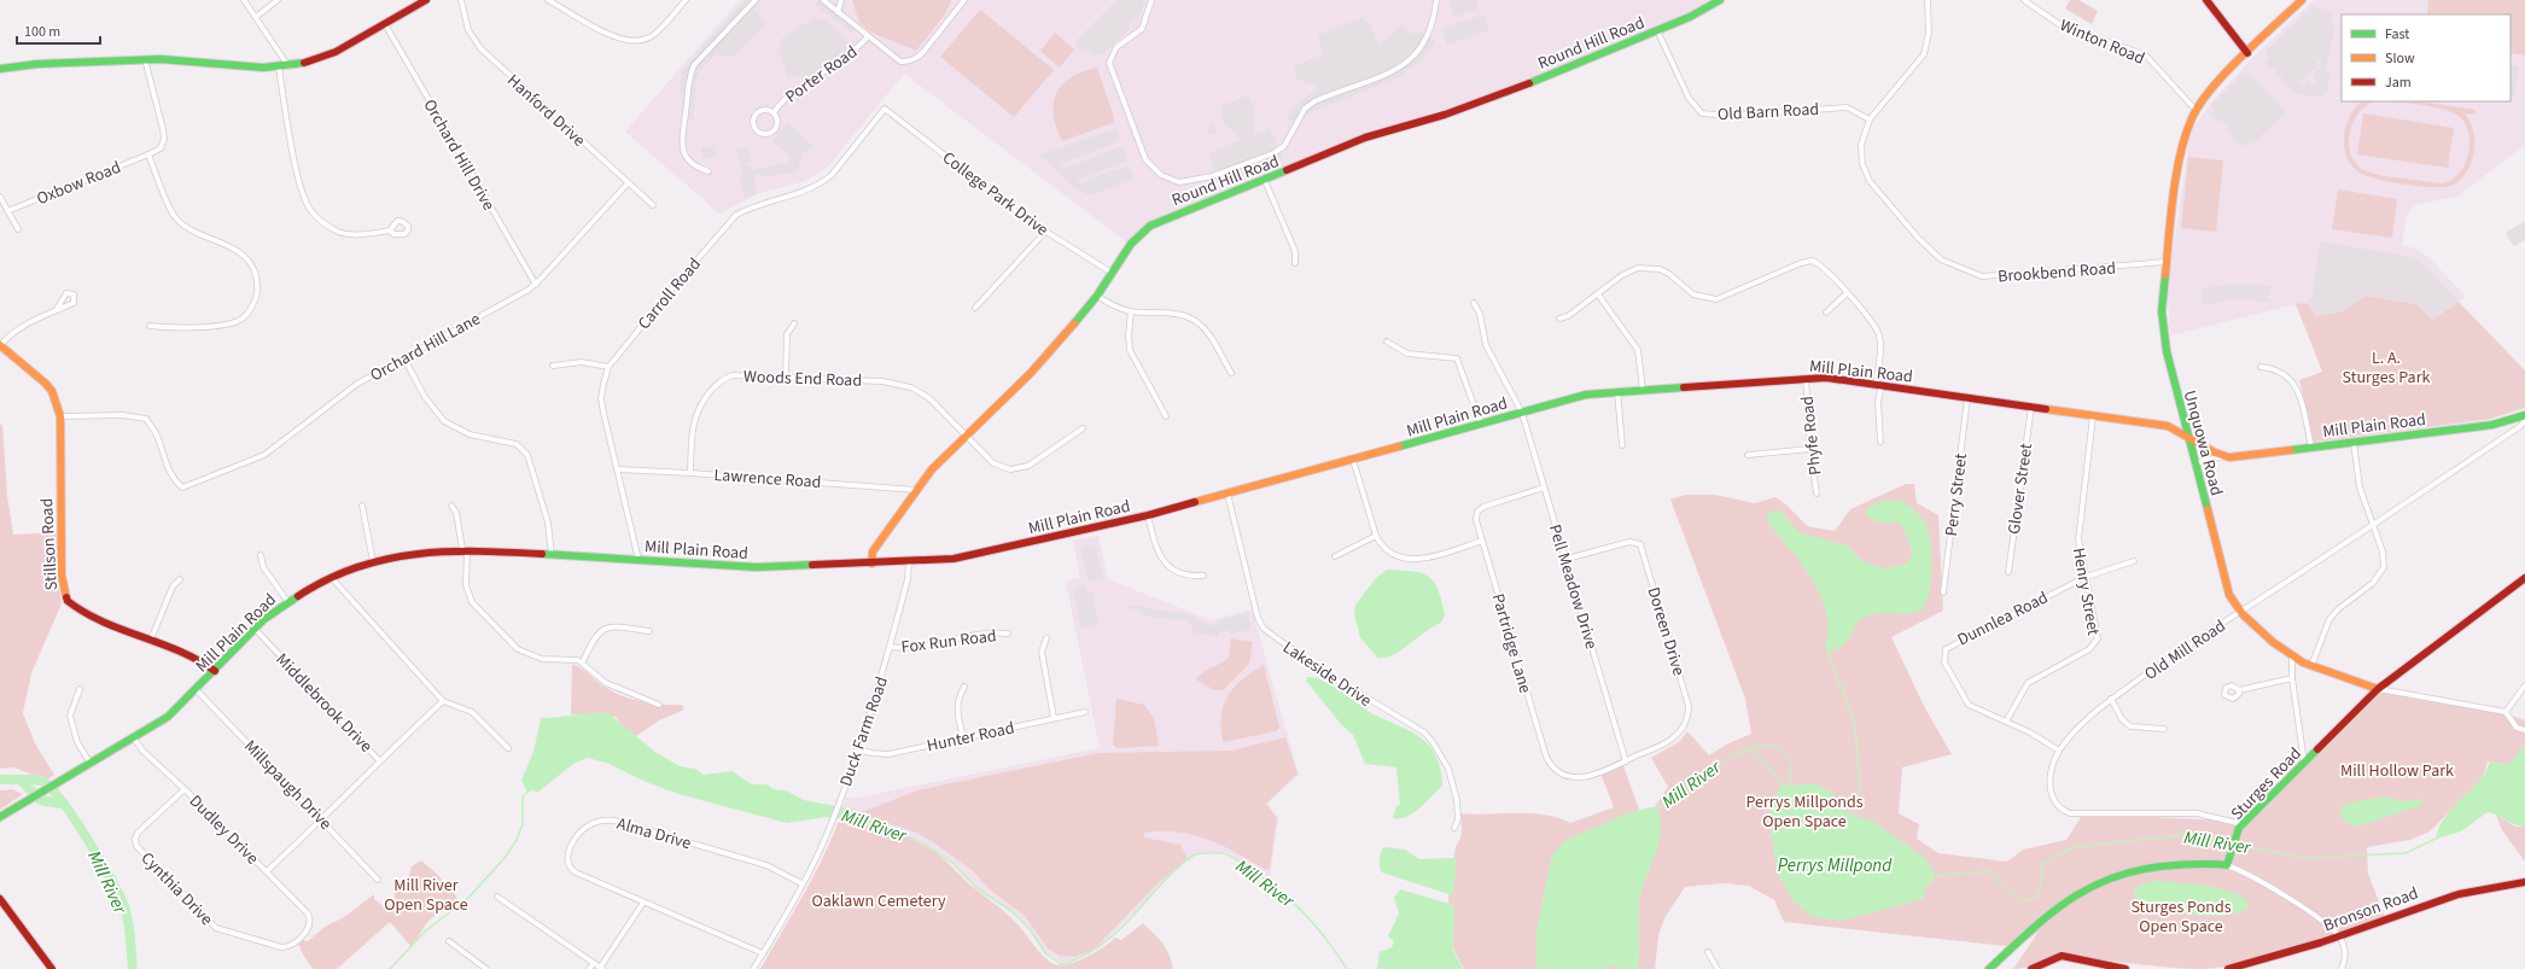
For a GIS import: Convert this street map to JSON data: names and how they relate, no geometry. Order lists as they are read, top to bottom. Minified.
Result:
{"streets":{"main road":["Round Hill Road","Mill Plain Road","Unquowa Road","Stillson Road","Sturges Road","Bronson Road"],"street":["Winton Road","Porter Road","Hanford Drive","Old Barn Road","Orchard Hill Drive","Oxbow Road","College Park Drive","Brookbend Road","Carroll Road","Orchard Hill Lane","Woods End Road","Phyfe Road","Lawrence Road","Glover Street","Perry Street","Pell Meadow Drive","Henry Street","Dunnlea Road","Doreen Drive","Fox Run Road","Partridge Lane","Old Mill Road","Lakeside Drive","Middlebrook Drive","Duck Farm Road","Hunter Road","Millspaugh Drive","Dudley Drive","Alma Drive","Cynthia Drive"]},"crossings":[["Winton Road","Unquowa Road"],["Round Hill Road","Old Barn Road"],["Round Hill Road","College Park Drive"],["Round Hill Road","Mill Plain Road"],["Round Hill Road","Woods End Road"],["Round Hill Road","Lawrence Road"],["Hanford Drive","Orchard Hill Lane"],["Old Barn Road","Brookbend Road"],["Orchard Hill Drive","Orchard Hill Lane"],["College Park Drive","Carroll Road"],["Brookbend Road","Unquowa Road"],["Carroll Road","Mill Plain Road"],["Carroll Road","Lawrence Road"],["Orchard Hill Lane","Stillson Road"],["Mill Plain Road","Phyfe Road"],["Mill Plain Road","Unquowa Road"],["Mill Plain Road","Glover Street"],["Mill Plain Road","Perry Street"],["Mill Plain Road","Stillson Road"],["Mill Plain Road","Pell Meadow Drive"],["Mill Plain Road","Henry Street"],["Mill Plain Road","Lakeside Drive"],["Mill Plain Road","Middlebrook Drive"],["Mill Plain Road","Duck Farm Road"],["Mill Plain Road","Millspaugh Drive"],["Mill Plain Road","Dudley Drive"],["Woods End Road","Lawrence Road"],["Unquowa Road","Old Mill Road"],["Unquowa Road","Sturges Road"],["Pell Meadow Drive","Doreen Drive"],["Pell Meadow Drive","Partridge Lane"],["Henry Street","Dunnlea Road"],["Dunnlea Road","Old Mill Road"],["Doreen Drive","Partridge Lane"],["Fox Run Road","Duck Farm Road"],["Old Mill Road","Sturges Road"],["Duck Farm Road","Hunter Road"],["Duck Farm Road","Alma Drive"],["Dudley Drive","Cynthia Drive"]],"water":["Mill River","Perrys Millpond"],"parks":["L. A. Sturges Park","Mill Hollow Park","Perrys Millponds Open Space","Mill River Open Space","Oaklawn Cemetery","Sturges Ponds Open Space"],"legend":["Fast","Slow","Jam"],"scale_bar":"100 m"}
